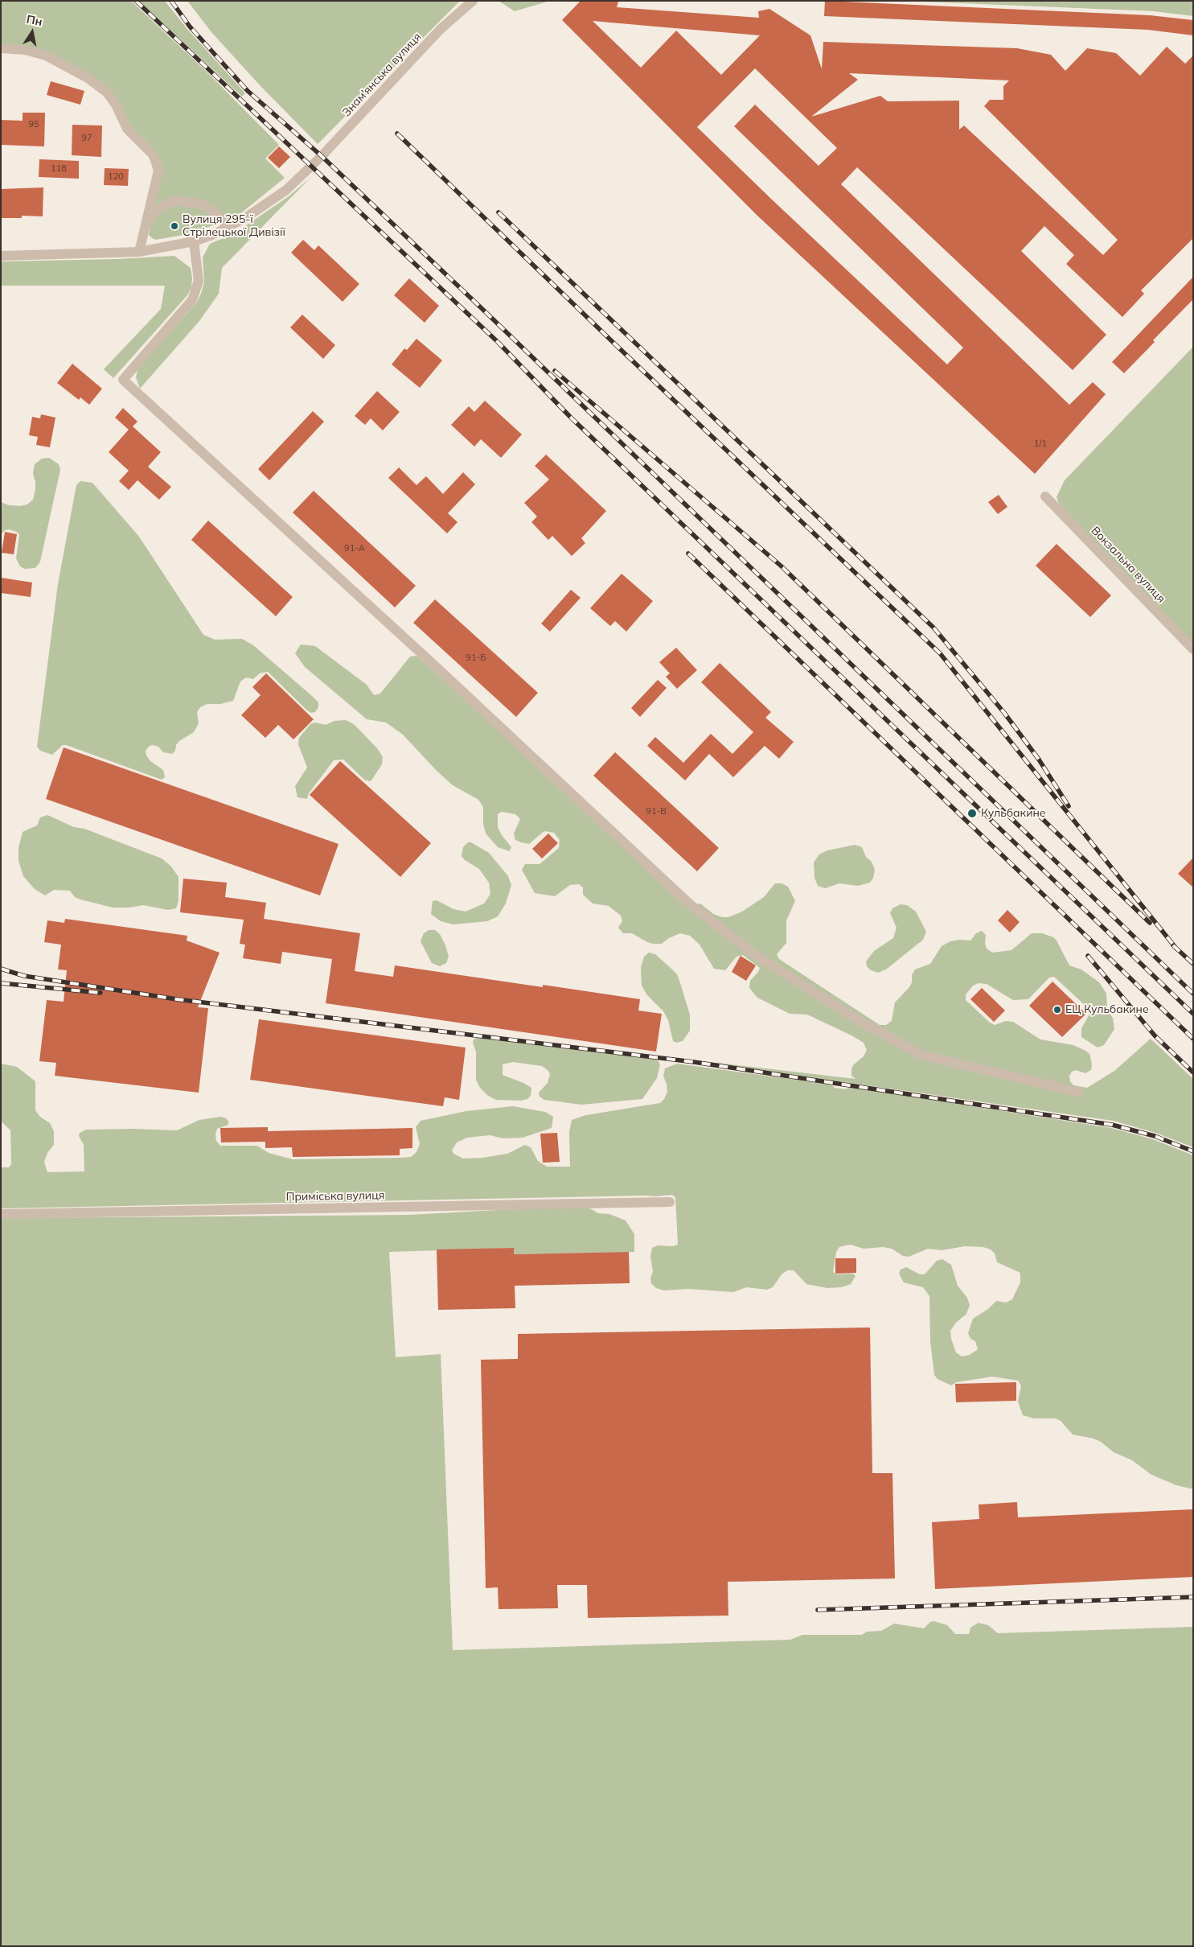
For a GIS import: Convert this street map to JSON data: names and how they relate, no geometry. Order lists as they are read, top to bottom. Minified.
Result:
{"streets":{"street":["Знам'янська вулиця","Вокзальна вулиця","Приміська вулиця"]},"places":["Вулиця 295-ї Стрілецької Дивізії","Кульбакине","ЕЦ Кульбакине"],"house_numbers":["95","97","118","120","1/1","91-А","91-Б","91-В"],"north":"top"}
